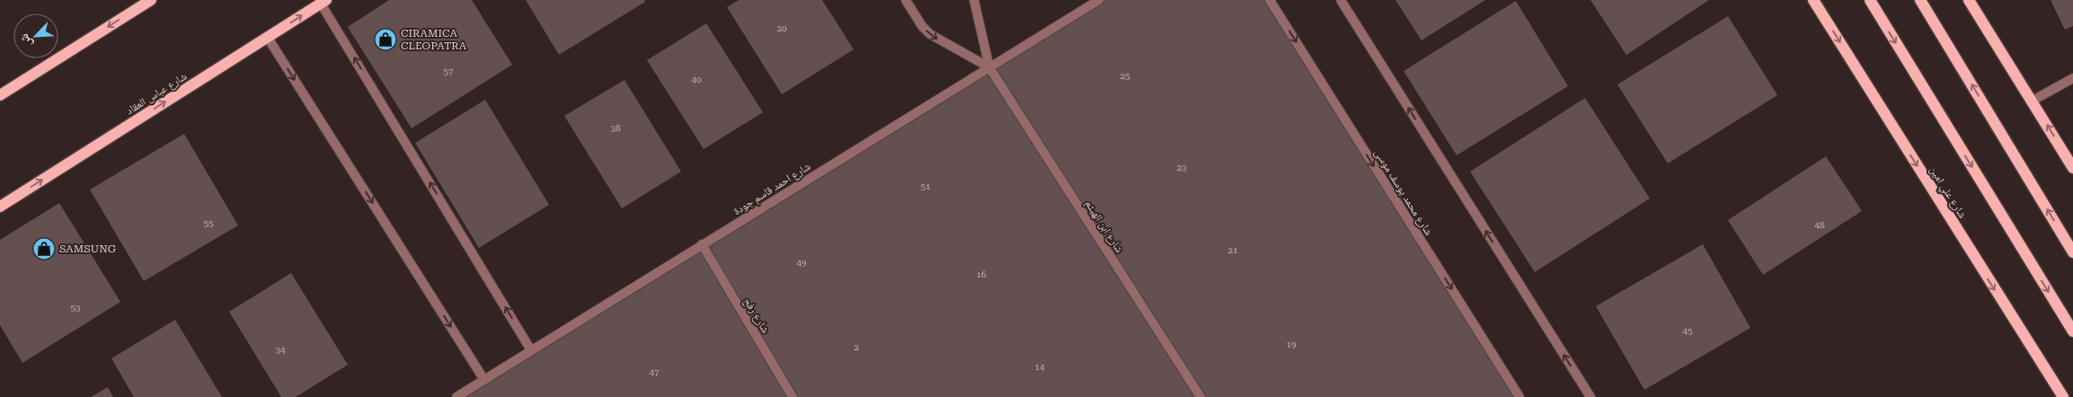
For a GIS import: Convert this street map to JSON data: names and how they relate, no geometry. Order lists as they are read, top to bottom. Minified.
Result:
{"streets":{"main road":["شارع عباس العقاد","شارع علي امين"],"street":["شارع احمد قاسم جودة","شارع محمد يوسف موسى","شارع ابن الهيثم","شارع رفح"]},"crossings":[["شارع احمد قاسم جودة","شارع ابن الهيثم"],["شارع احمد قاسم جودة","شارع رفح"]],"places":{"shop":["CIRAMICA CLEOPATRA","SAMSUNG"]},"house_numbers":["20","57","25","40","38","23","51","55","48","21","49","16","53","45","19","2","34","14","47"],"north":"bottom left"}
